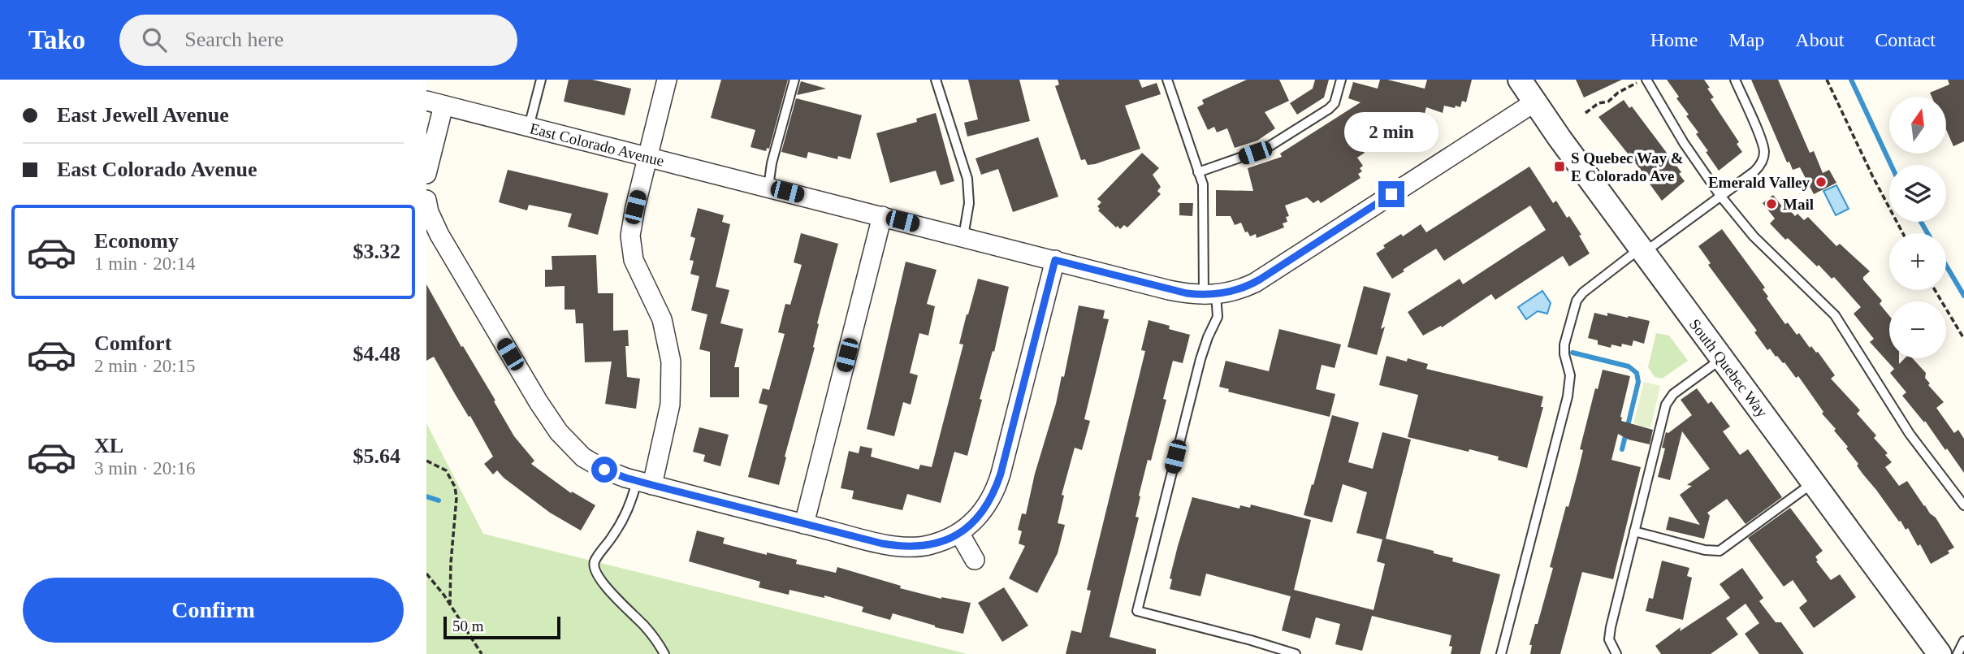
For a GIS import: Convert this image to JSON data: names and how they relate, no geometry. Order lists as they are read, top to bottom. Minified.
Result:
{"streets":{"street":["East Colorado Avenue","South Quebec Way"]},"crossings":[["East Colorado Avenue","South Quebec Way"]],"places":{"transit":["S Quebec Way & E Colorado Ave"],"other":["Emerald Valley","Mail"]},"scale_bar":"50 m","north":"top","page":{"header":"Tako","search":"Search here","nav":["Home","Map","About","Contact"],"banner":["East Jewell Avenue","East Colorado Avenue"],"map_buttons":["+","−"],"bubble":"2 min","list":[{"name":"Economy","note":"1 min · 20:14","value":"$3.32"},{"name":"Comfort","note":"2 min · 20:15","value":"$4.48"},{"name":"XL","note":"3 min · 20:16","value":"$5.64"}],"buttons":"Confirm","scale":"50 m"}}
